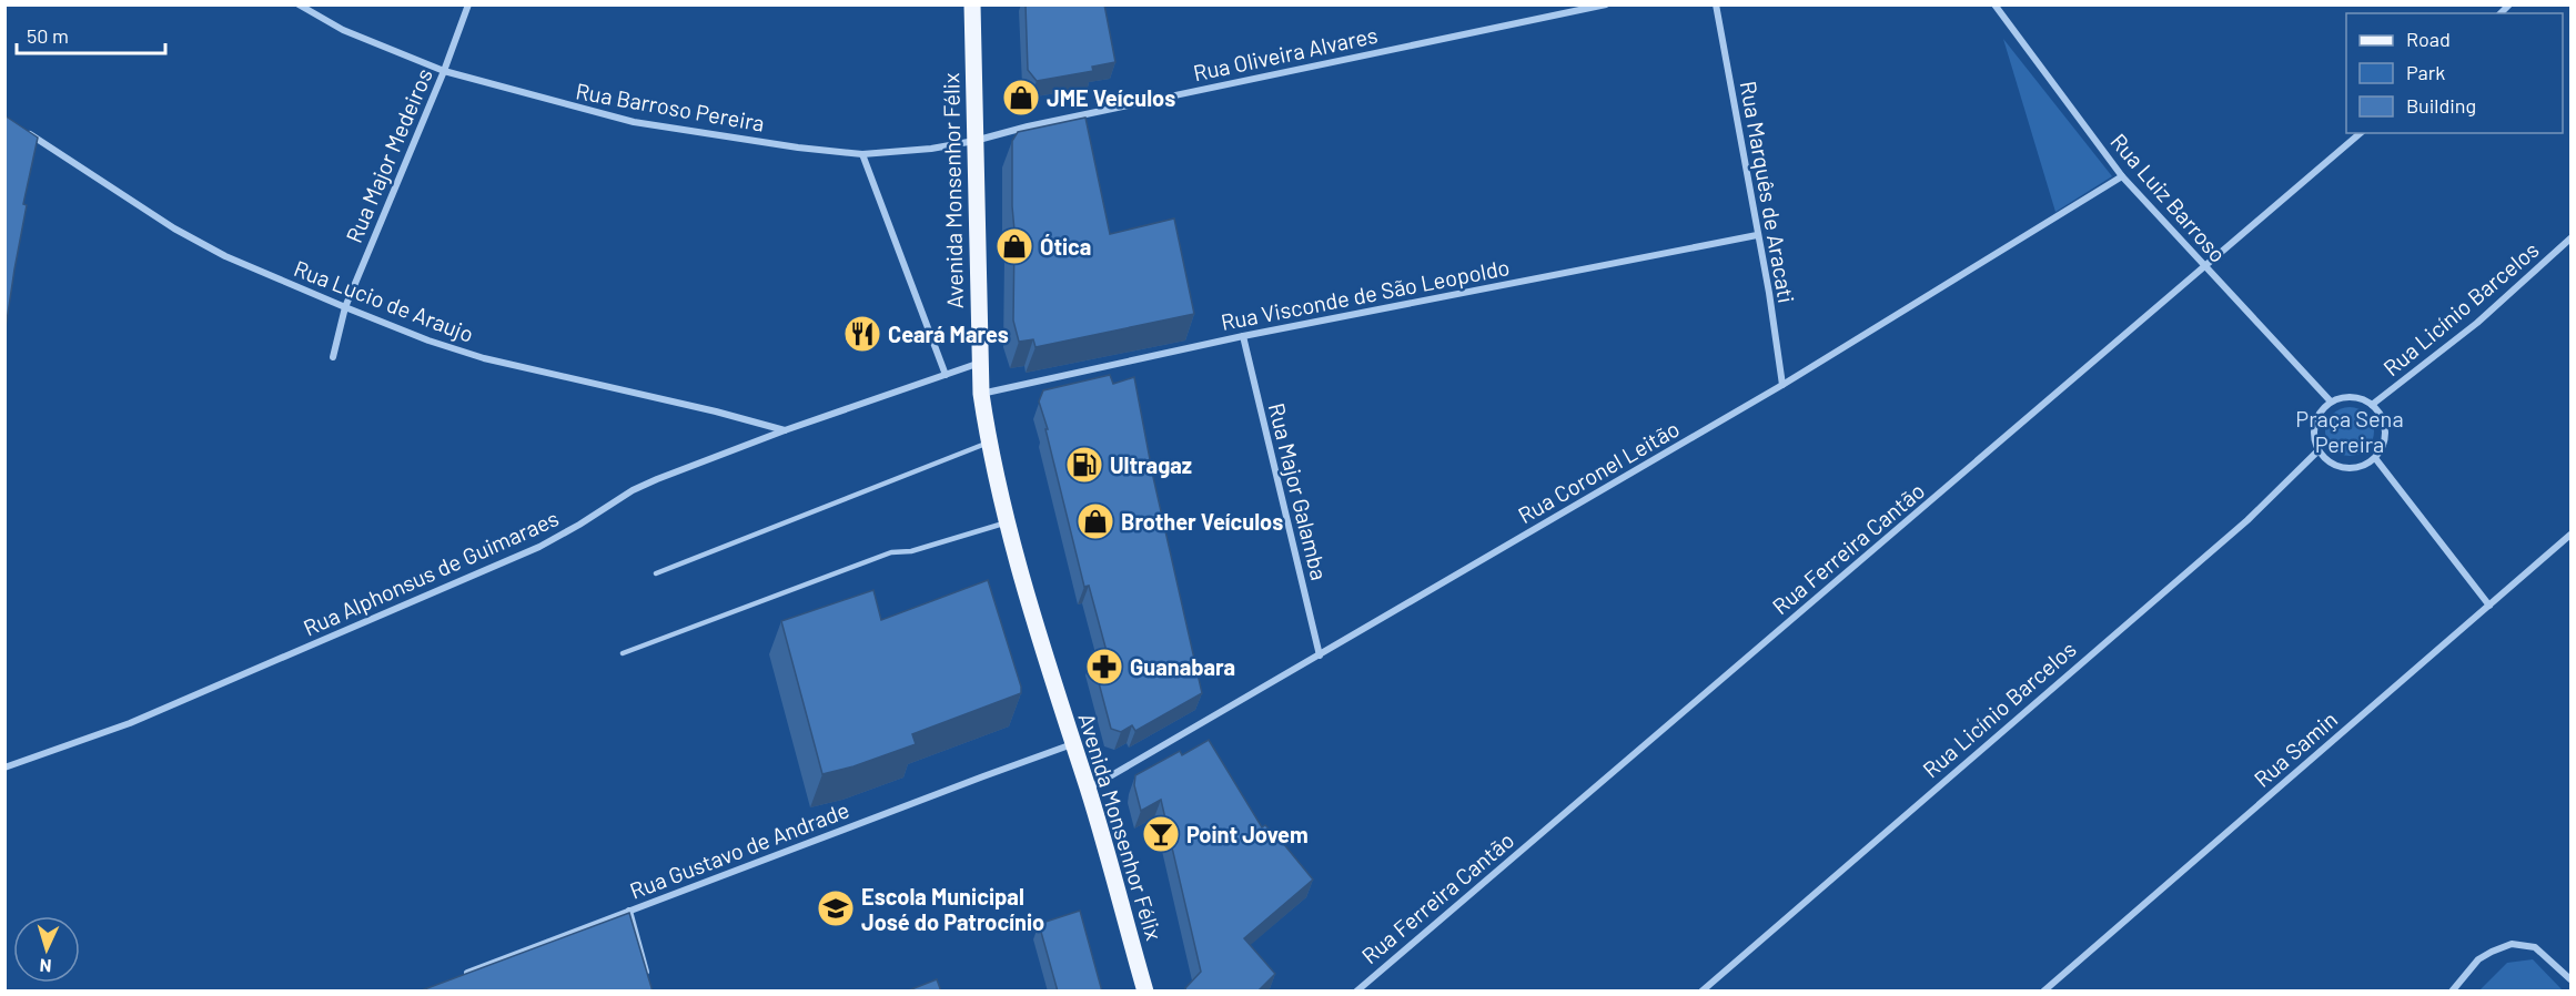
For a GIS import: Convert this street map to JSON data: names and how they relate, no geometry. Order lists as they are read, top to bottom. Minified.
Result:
{"streets":{"main road":["Avenida Monsenhor Félix"],"street":["Rua Oliveira Alvares","Rua Barroso Pereira","Rua Major Medeiros","Rua Marquês de Aracati","Rua Luiz Barroso","Rua Visconde de São Leopoldo","Rua Lucio de Araujo","Rua Licínio Barcelos","Rua Coronel Leitão","Rua Major Galamba","Rua Ferreira Cantão","Rua Alphonsus de Guimaraes","Rua Samin","Rua Gustavo de Andrade"]},"crossings":[["Rua Oliveira Alvares","Rua Barroso Pereira"],["Rua Oliveira Alvares","Avenida Monsenhor Félix"],["Rua Barroso Pereira","Rua Major Medeiros"],["Rua Barroso Pereira","Avenida Monsenhor Félix"],["Rua Major Medeiros","Rua Lucio de Araujo"],["Avenida Monsenhor Félix","Rua Visconde de São Leopoldo"],["Avenida Monsenhor Félix","Rua Coronel Leitão"],["Avenida Monsenhor Félix","Rua Alphonsus de Guimaraes"],["Avenida Monsenhor Félix","Rua Gustavo de Andrade"],["Rua Marquês de Aracati","Rua Visconde de São Leopoldo"],["Rua Marquês de Aracati","Rua Coronel Leitão"],["Rua Luiz Barroso","Rua Licínio Barcelos"],["Rua Luiz Barroso","Rua Coronel Leitão"],["Rua Luiz Barroso","Rua Ferreira Cantão"],["Rua Visconde de São Leopoldo","Rua Major Galamba"],["Rua Lucio de Araujo","Rua Alphonsus de Guimaraes"],["Rua Coronel Leitão","Rua Major Galamba"]],"parks":["Praça Sena Pereira"],"places":{"shop":["JME Veículos","Ótica","Brother Veículos"],"restaurant":["Ceará Mares"],"fuel station":["Ultragaz"],"pharmacy":["Guanabara"],"bar":["Point Jovem"],"school or university":["Escola Municipal José do Patrocínio"]},"legend":["Road","Park","Building"],"scale_bar":"50 m","north":"bottom"}
